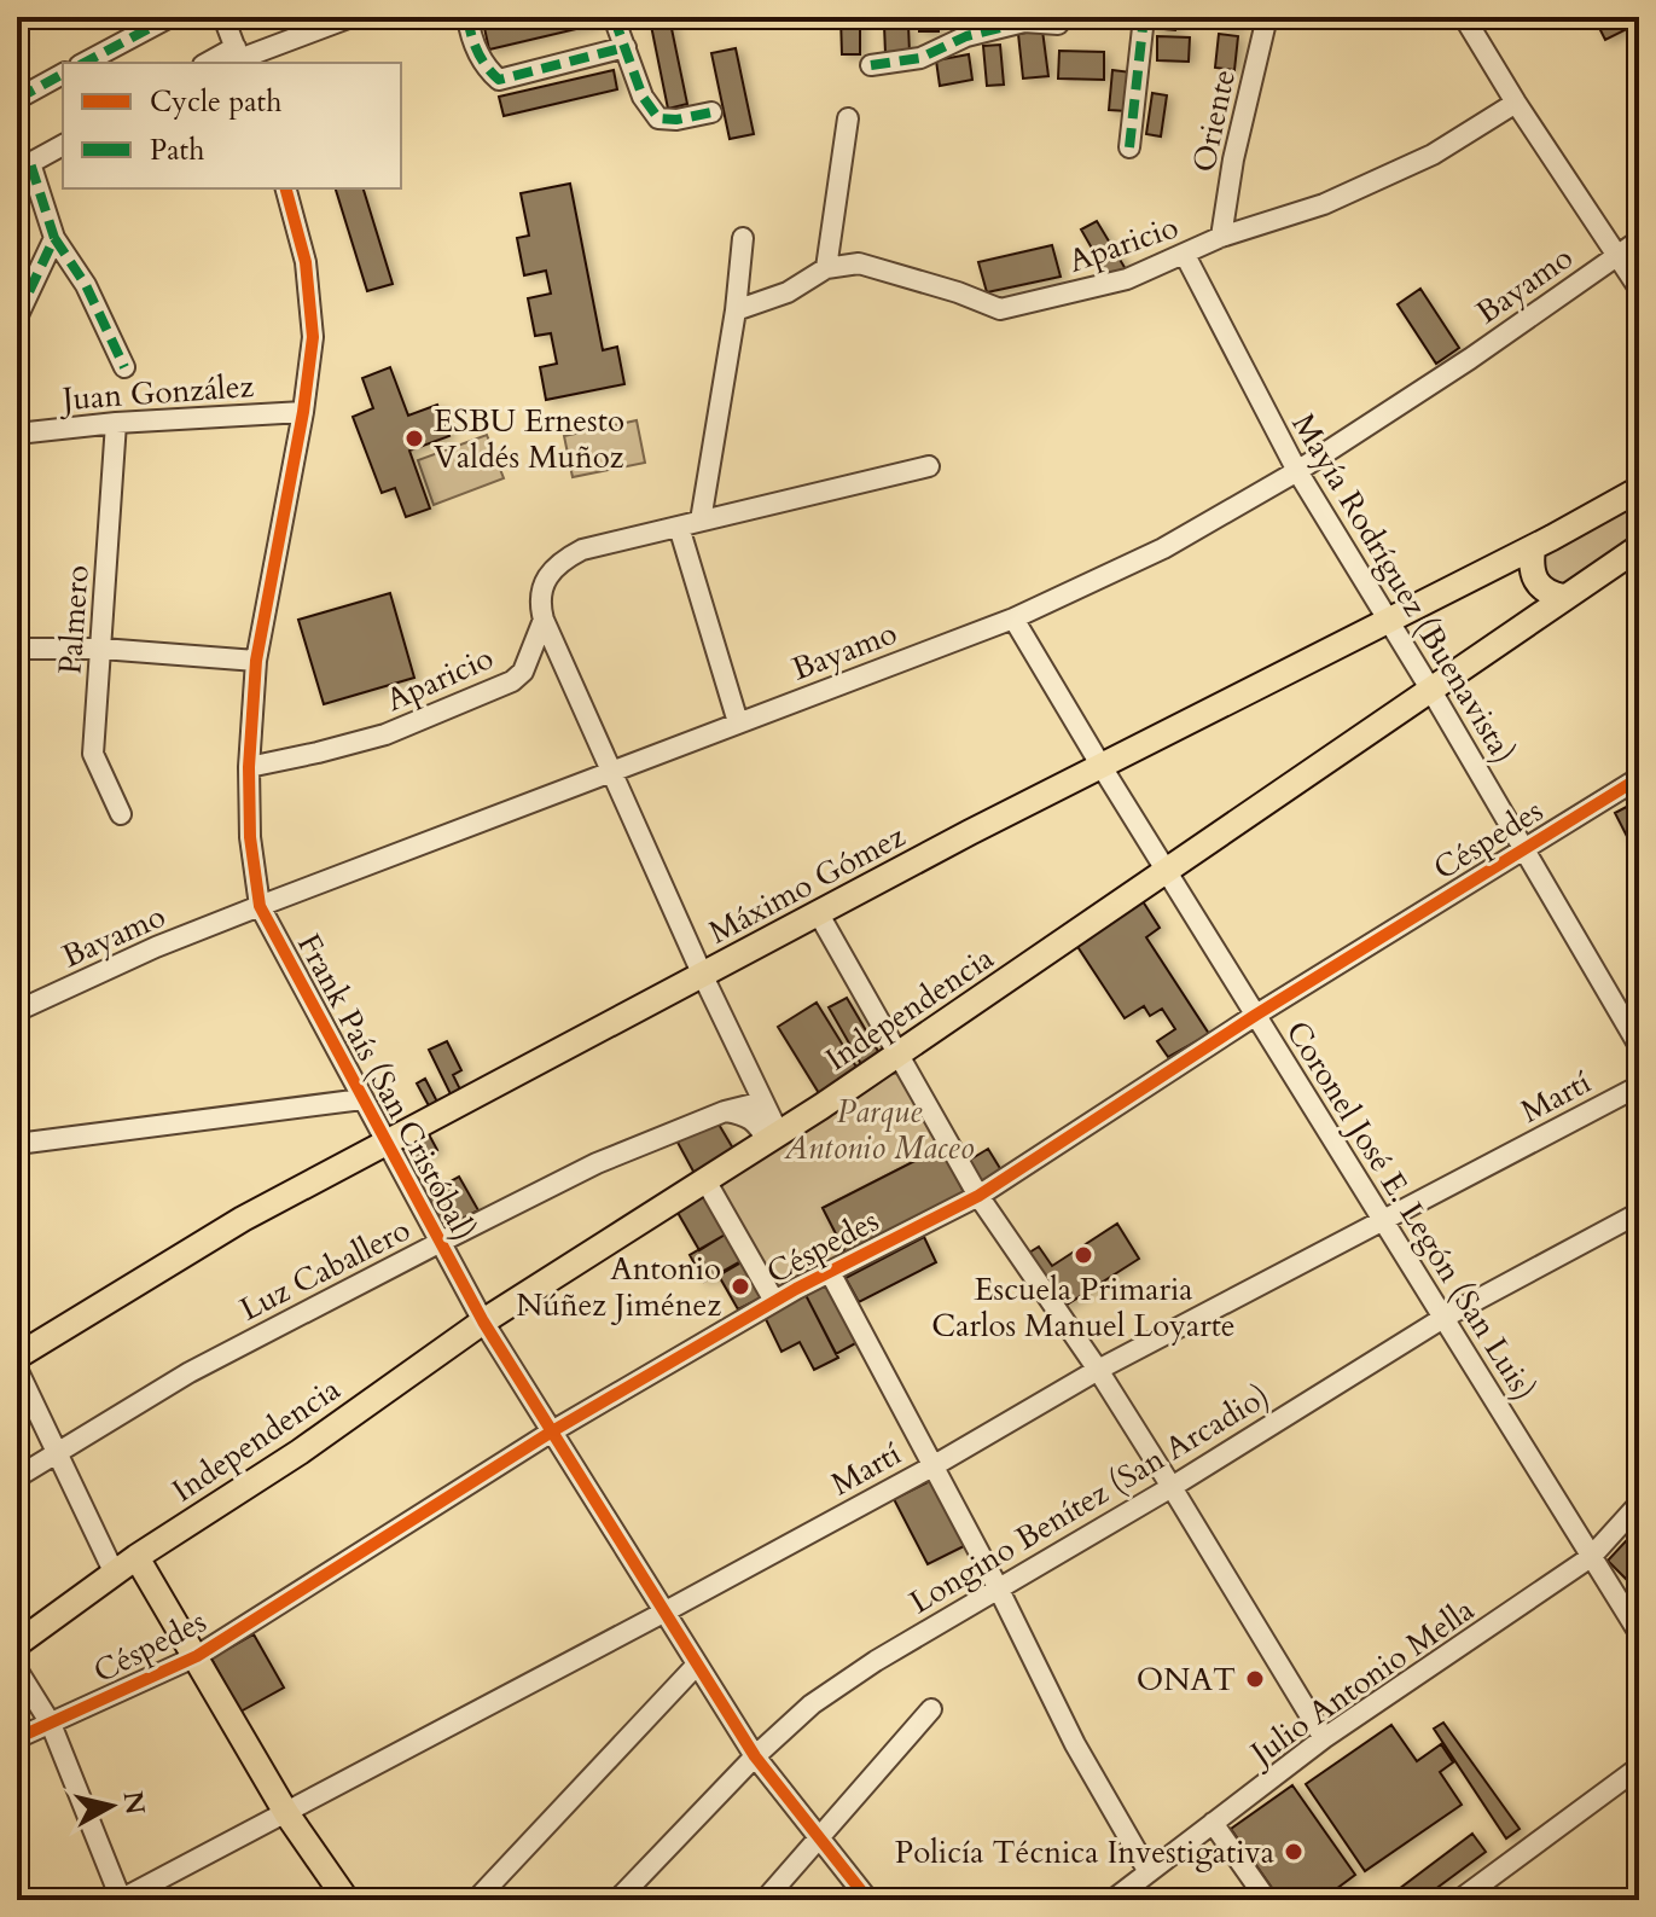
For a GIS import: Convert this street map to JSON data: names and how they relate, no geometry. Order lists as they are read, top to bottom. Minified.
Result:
{"streets":{"main road":["Máximo Gómez","Independencia"],"street":["Oriente","Aparicio","Bayamo","Juan González","Mayía Rodríguez (Buenavista)","Palmero","Céspedes","Frank País (San Cristóbal)","Martí","Coronel José E. Legón (San Luis)","Luz Caballero","Longino Benítez (San Arcadio)","Julio Antonio Mella"]},"crossings":[["Oriente","Aparicio"],["Aparicio","Mayía Rodríguez (Buenavista)"],["Aparicio","Frank País (San Cristóbal)"],["Bayamo","Mayía Rodríguez (Buenavista)"],["Bayamo","Frank País (San Cristóbal)"],["Bayamo","Coronel José E. Legón (San Luis)"],["Juan González","Palmero"],["Juan González","Frank País (San Cristóbal)"],["Mayía Rodríguez (Buenavista)","Céspedes"],["Mayía Rodríguez (Buenavista)","Máximo Gómez"],["Mayía Rodríguez (Buenavista)","Independencia"],["Céspedes","Frank País (San Cristóbal)"],["Céspedes","Coronel José E. Legón (San Luis)"],["Máximo Gómez","Frank País (San Cristóbal)"],["Máximo Gómez","Coronel José E. Legón (San Luis)"],["Independencia","Frank País (San Cristóbal)"],["Independencia","Coronel José E. Legón (San Luis)"],["Frank País (San Cristóbal)","Martí"],["Frank País (San Cristóbal)","Luz Caballero"],["Frank País (San Cristóbal)","Longino Benítez (San Arcadio)"],["Martí","Coronel José E. Legón (San Luis)"],["Coronel José E. Legón (San Luis)","Longino Benítez (San Arcadio)"],["Coronel José E. Legón (San Luis)","Julio Antonio Mella"]],"parks":["Parque Antonio Maceo"],"places":["ESBU Ernesto Valdés Muñoz","Escuela Primaria Carlos Manuel Loyarte","Antonio Núñez Jiménez","ONAT","Policía Técnica Investigativa"],"legend":["Cycle path","Path"],"north":"right"}
